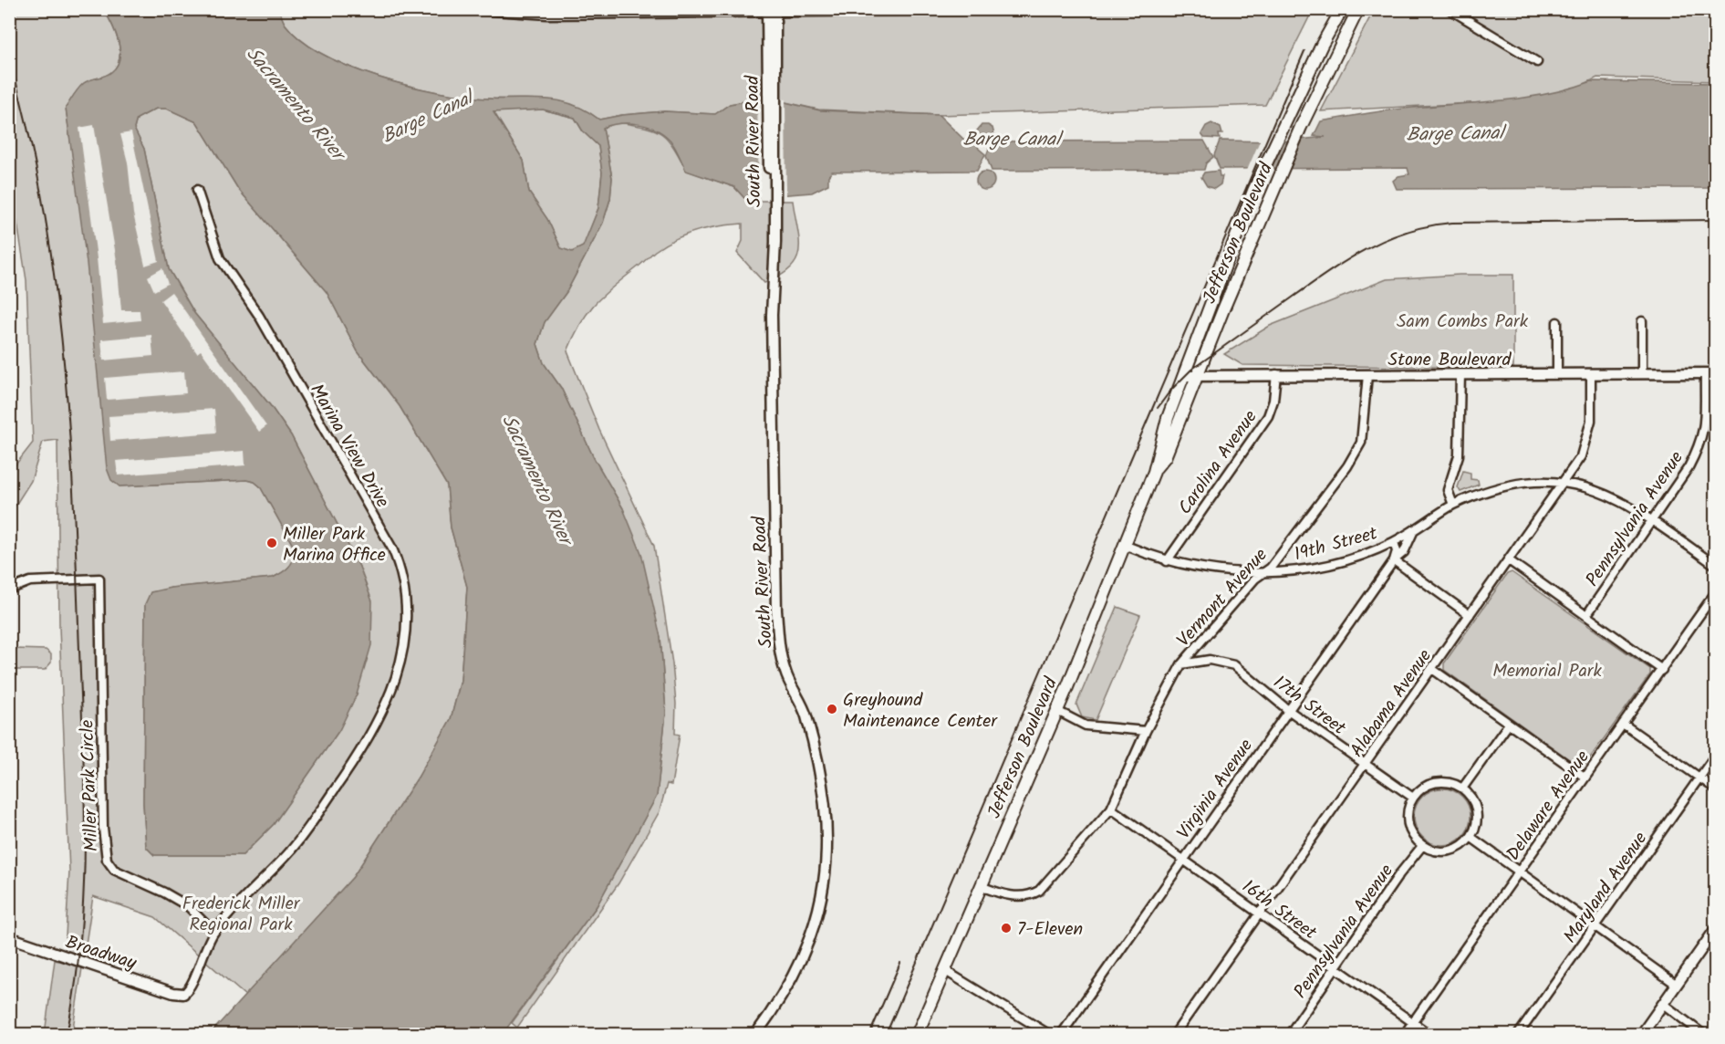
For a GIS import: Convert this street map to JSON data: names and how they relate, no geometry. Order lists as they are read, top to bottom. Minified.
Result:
{"streets":{"main road":["Jefferson Boulevard"],"street":["South River Road","Stone Boulevard","Marina View Drive","Carolina Avenue","Pennsylvania Avenue","19th Street","Vermont Avenue","Alabama Avenue","17th Street","Miller Park Circle","Virginia Avenue","Delaware Avenue","Maryland Avenue","16th Street","Broadway"]},"crossings":[["Jefferson Boulevard","Stone Boulevard"],["Jefferson Boulevard","19th Street"],["Jefferson Boulevard","Vermont Avenue"],["Stone Boulevard","Carolina Avenue"],["Stone Boulevard","Pennsylvania Avenue"],["Stone Boulevard","Vermont Avenue"],["Stone Boulevard","Alabama Avenue"],["Marina View Drive","Miller Park Circle"],["Marina View Drive","Broadway"],["Carolina Avenue","19th Street"],["Pennsylvania Avenue","17th Street"],["Pennsylvania Avenue","16th Street"],["19th Street","Vermont Avenue"],["19th Street","Virginia Avenue"],["Vermont Avenue","17th Street"],["Vermont Avenue","16th Street"],["Alabama Avenue","17th Street"],["Alabama Avenue","16th Street"],["17th Street","Virginia Avenue"],["Virginia Avenue","16th Street"],["Delaware Avenue","16th Street"]],"water":["Sacramento River","Barge Canal"],"parks":["Sam Combs Park","Memorial Park","Frederick Miller Regional Park"],"places":["Miller Park Marina Office","Greyhound Maintenance Center","7-Eleven"]}
